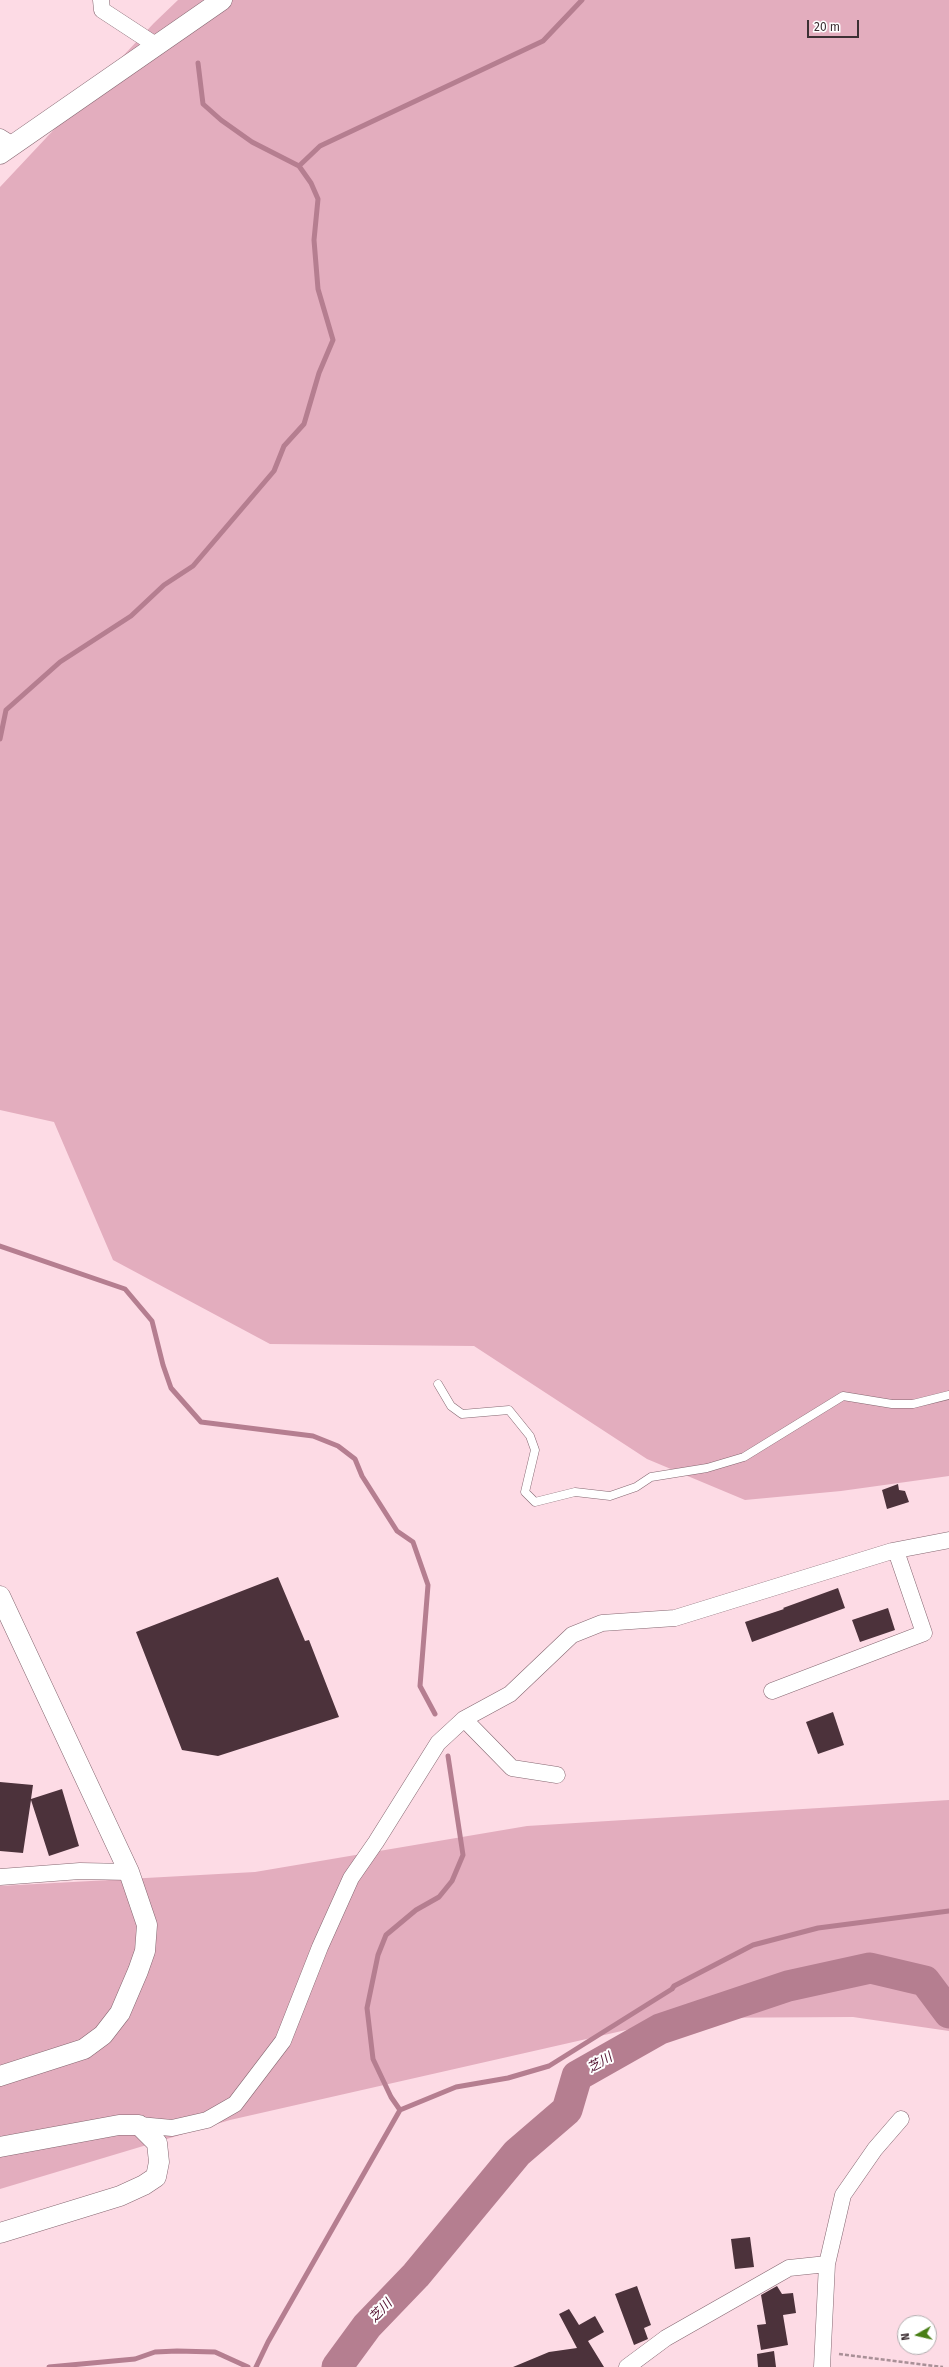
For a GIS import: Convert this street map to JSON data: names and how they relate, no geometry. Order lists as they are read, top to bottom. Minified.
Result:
{"water":["芝川"],"scale_bar":"20 m","north":"left"}
